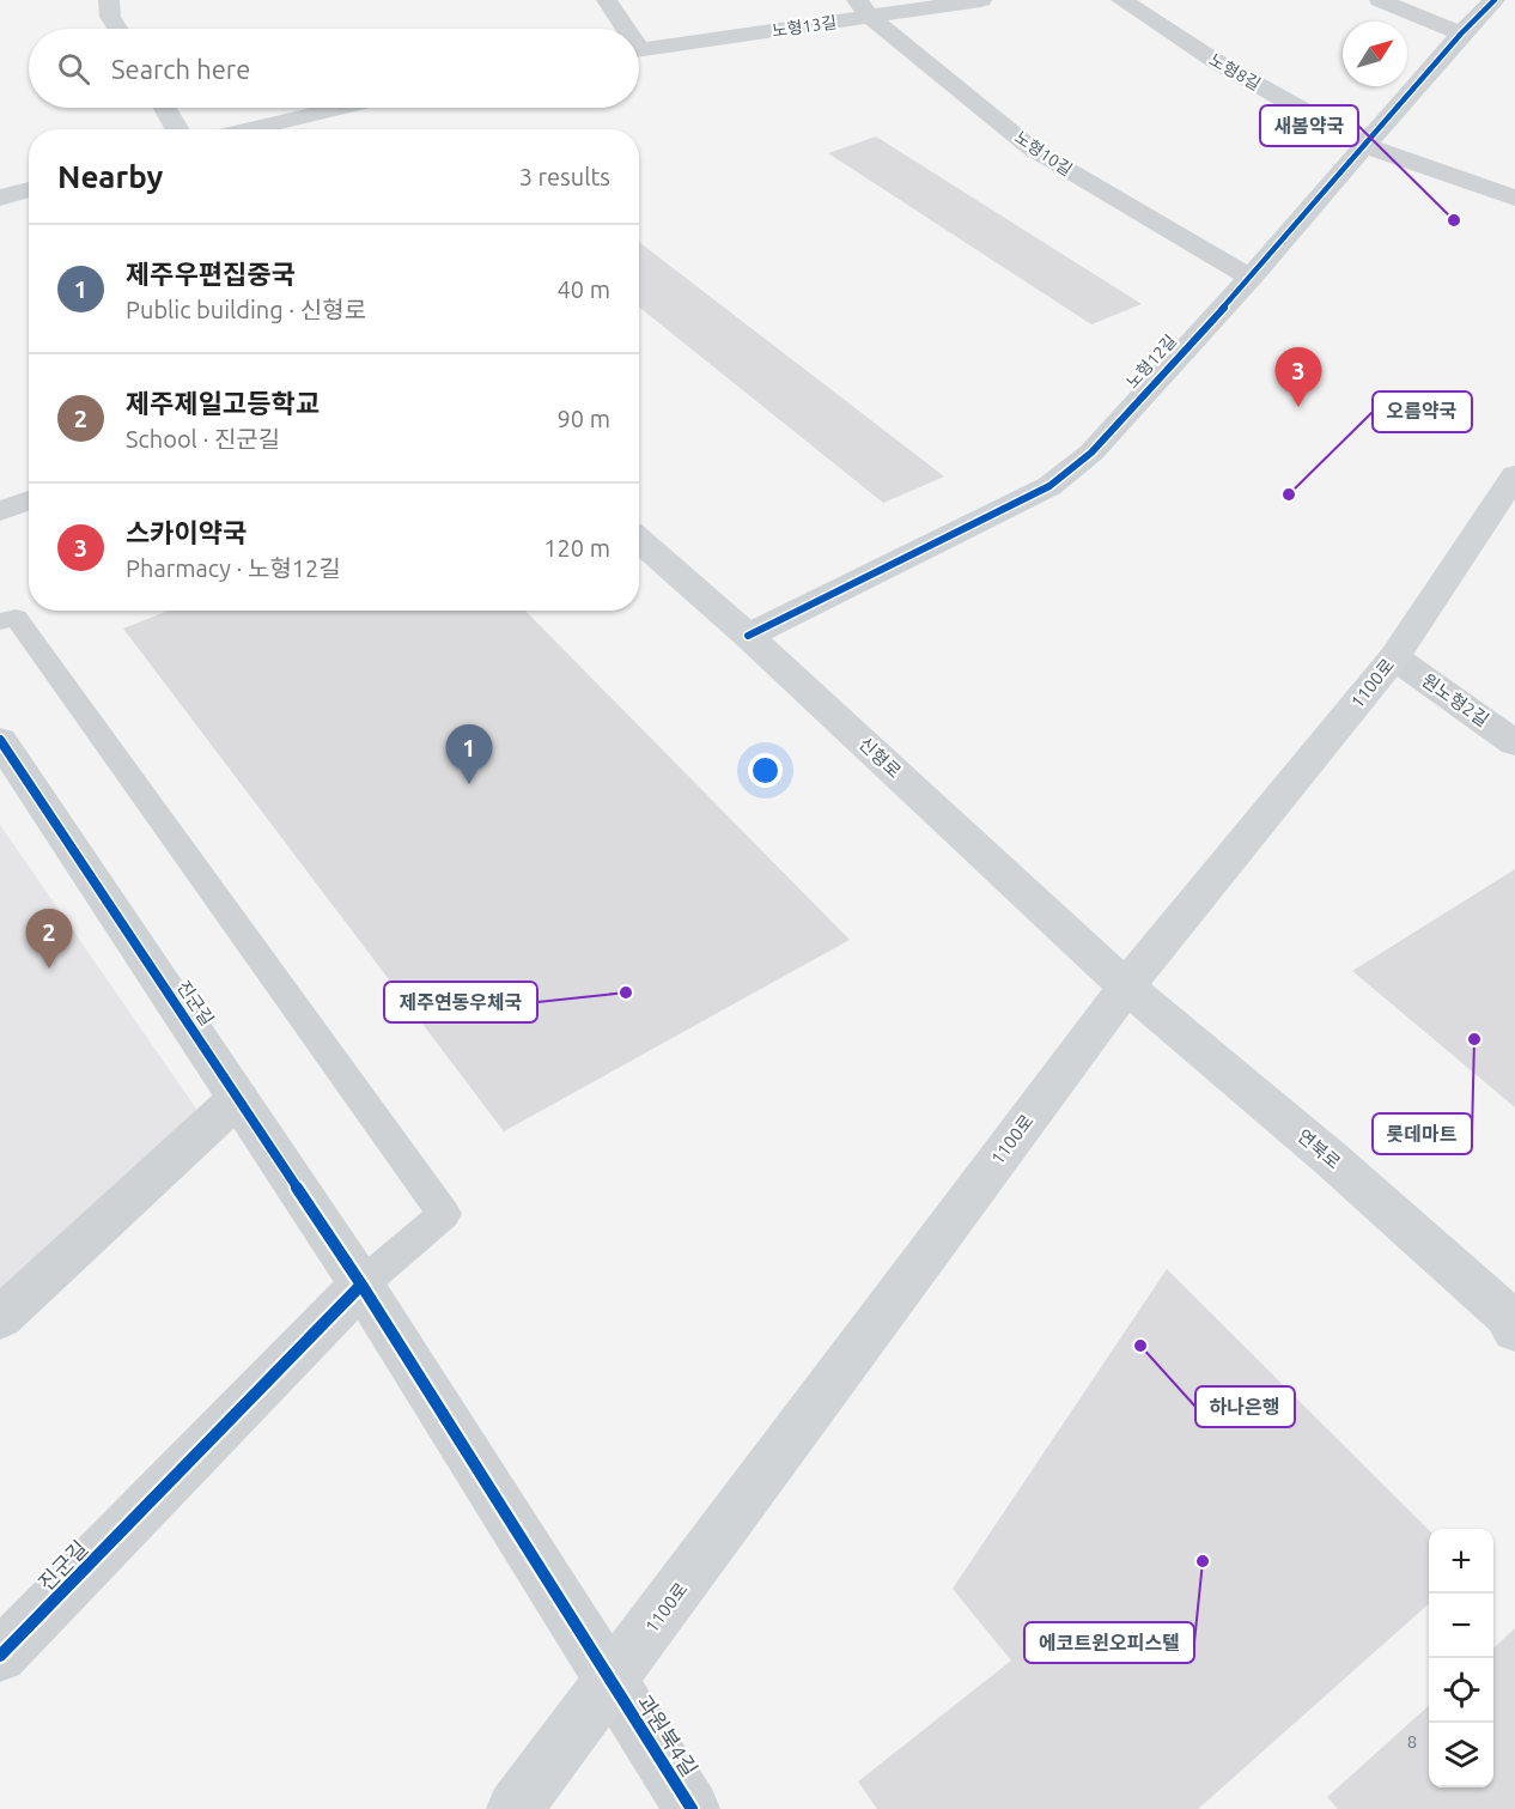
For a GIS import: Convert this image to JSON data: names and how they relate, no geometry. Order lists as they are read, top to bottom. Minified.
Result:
{"streets":{"main road":["1100로","신형로","연북로"],"street":["노형13길","노형8길","노형10길","노형12길","원노형2길","진군길","과원북4길"]},"crossings":[["노형13길","노형10길"],["노형8길","노형12길"],["노형10길","노형12길"],["노형12길","신형로"],["1100로","원노형2길"],["1100로","신형로"],["1100로","진군길"],["1100로","연북로"],["1100로","과원북4길"],["신형로","연북로"],["진군길","과원북4길"]],"places":["새봄약국","오름약국","제주연동우체국","롯데마트","하나은행","에코트윈오피스텔"],"house_numbers":["8"],"north":"top right","page":{"search":"Search here","heading":["Nearby","3 results"],"list":[{"mark":"1","name":"제주우편집중국","note":"Public building · 신형로","value":"40 m"},{"mark":"2","name":"제주제일고등학교","note":"School · 진군길","value":"90 m"},{"mark":"3","name":"스카이약국","note":"Pharmacy · 노형12길","value":"120 m"}],"pins":["3","1","2"],"map_buttons":["+","−"]}}
